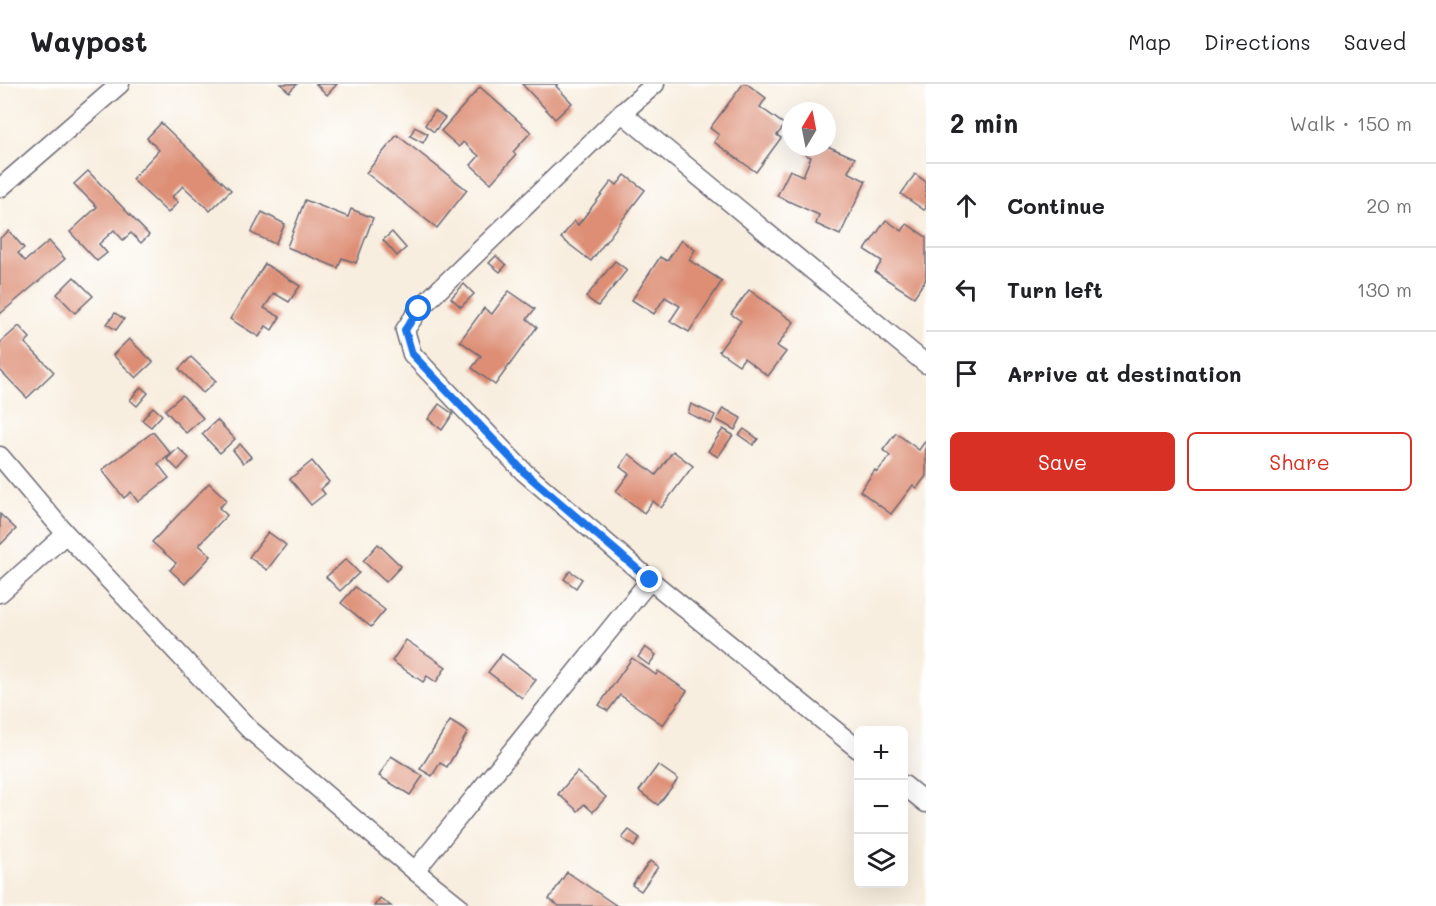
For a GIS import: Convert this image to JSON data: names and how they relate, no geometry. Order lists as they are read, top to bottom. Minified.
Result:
{"north":"top","page":{"header":"Waypost","nav":["Map","Directions","Saved"],"heading":["2 min","Walk · 150 m"],"list":[["Continue","20 m"],["Turn left","130 m"],"Arrive at destination"],"buttons":["Save","Share"],"map_buttons":["+","−"]}}
